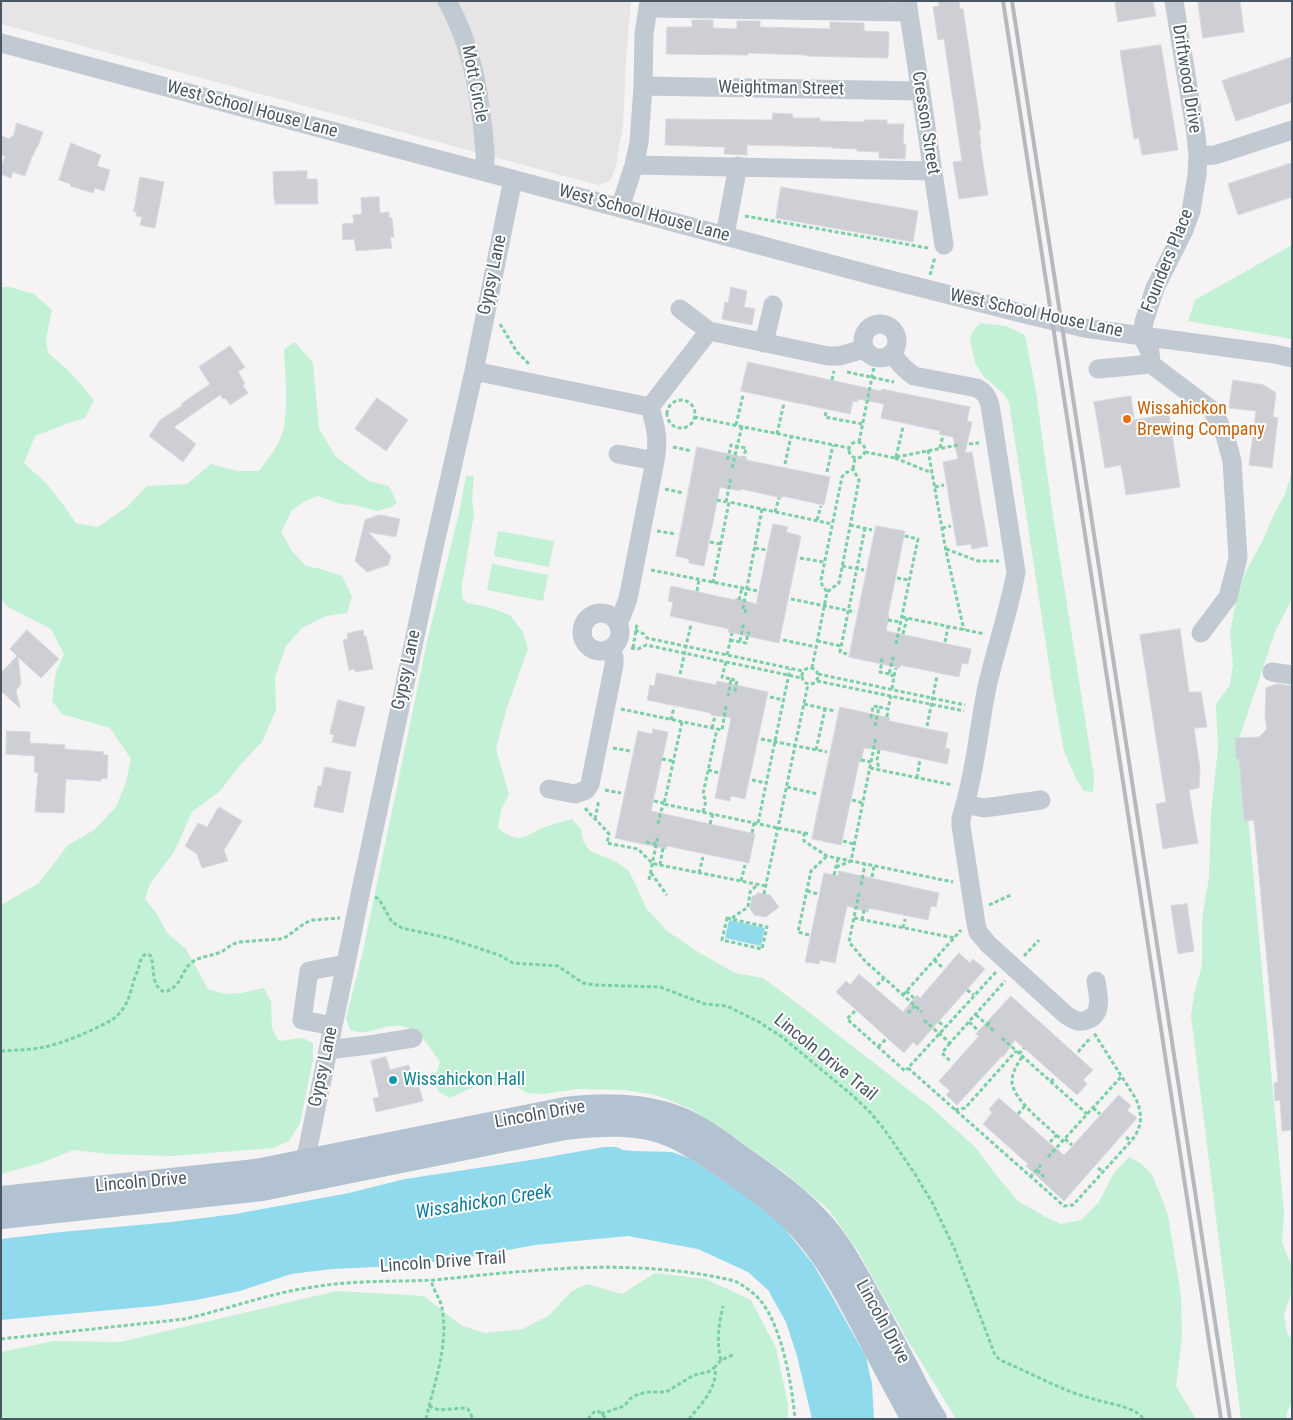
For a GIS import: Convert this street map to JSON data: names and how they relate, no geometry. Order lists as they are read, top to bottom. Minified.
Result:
{"streets":{"main road":["Lincoln Drive"],"street":["Driftwood Drive","Mott Circle","Weightman Street","West School House Lane","Cresson Street","Founders Place","Gypsy Lane"],"path":["Lincoln Drive Trail"]},"crossings":[["Driftwood Drive","Founders Place"],["Mott Circle","West School House Lane"],["Weightman Street","Cresson Street"],["West School House Lane","Founders Place"],["West School House Lane","Gypsy Lane"],["Gypsy Lane","Lincoln Drive Trail"],["Gypsy Lane","Lincoln Drive"]],"water":["Wissahickon Creek"],"places":["Wissahickon Brewing Company","Wissahickon Hall"]}
